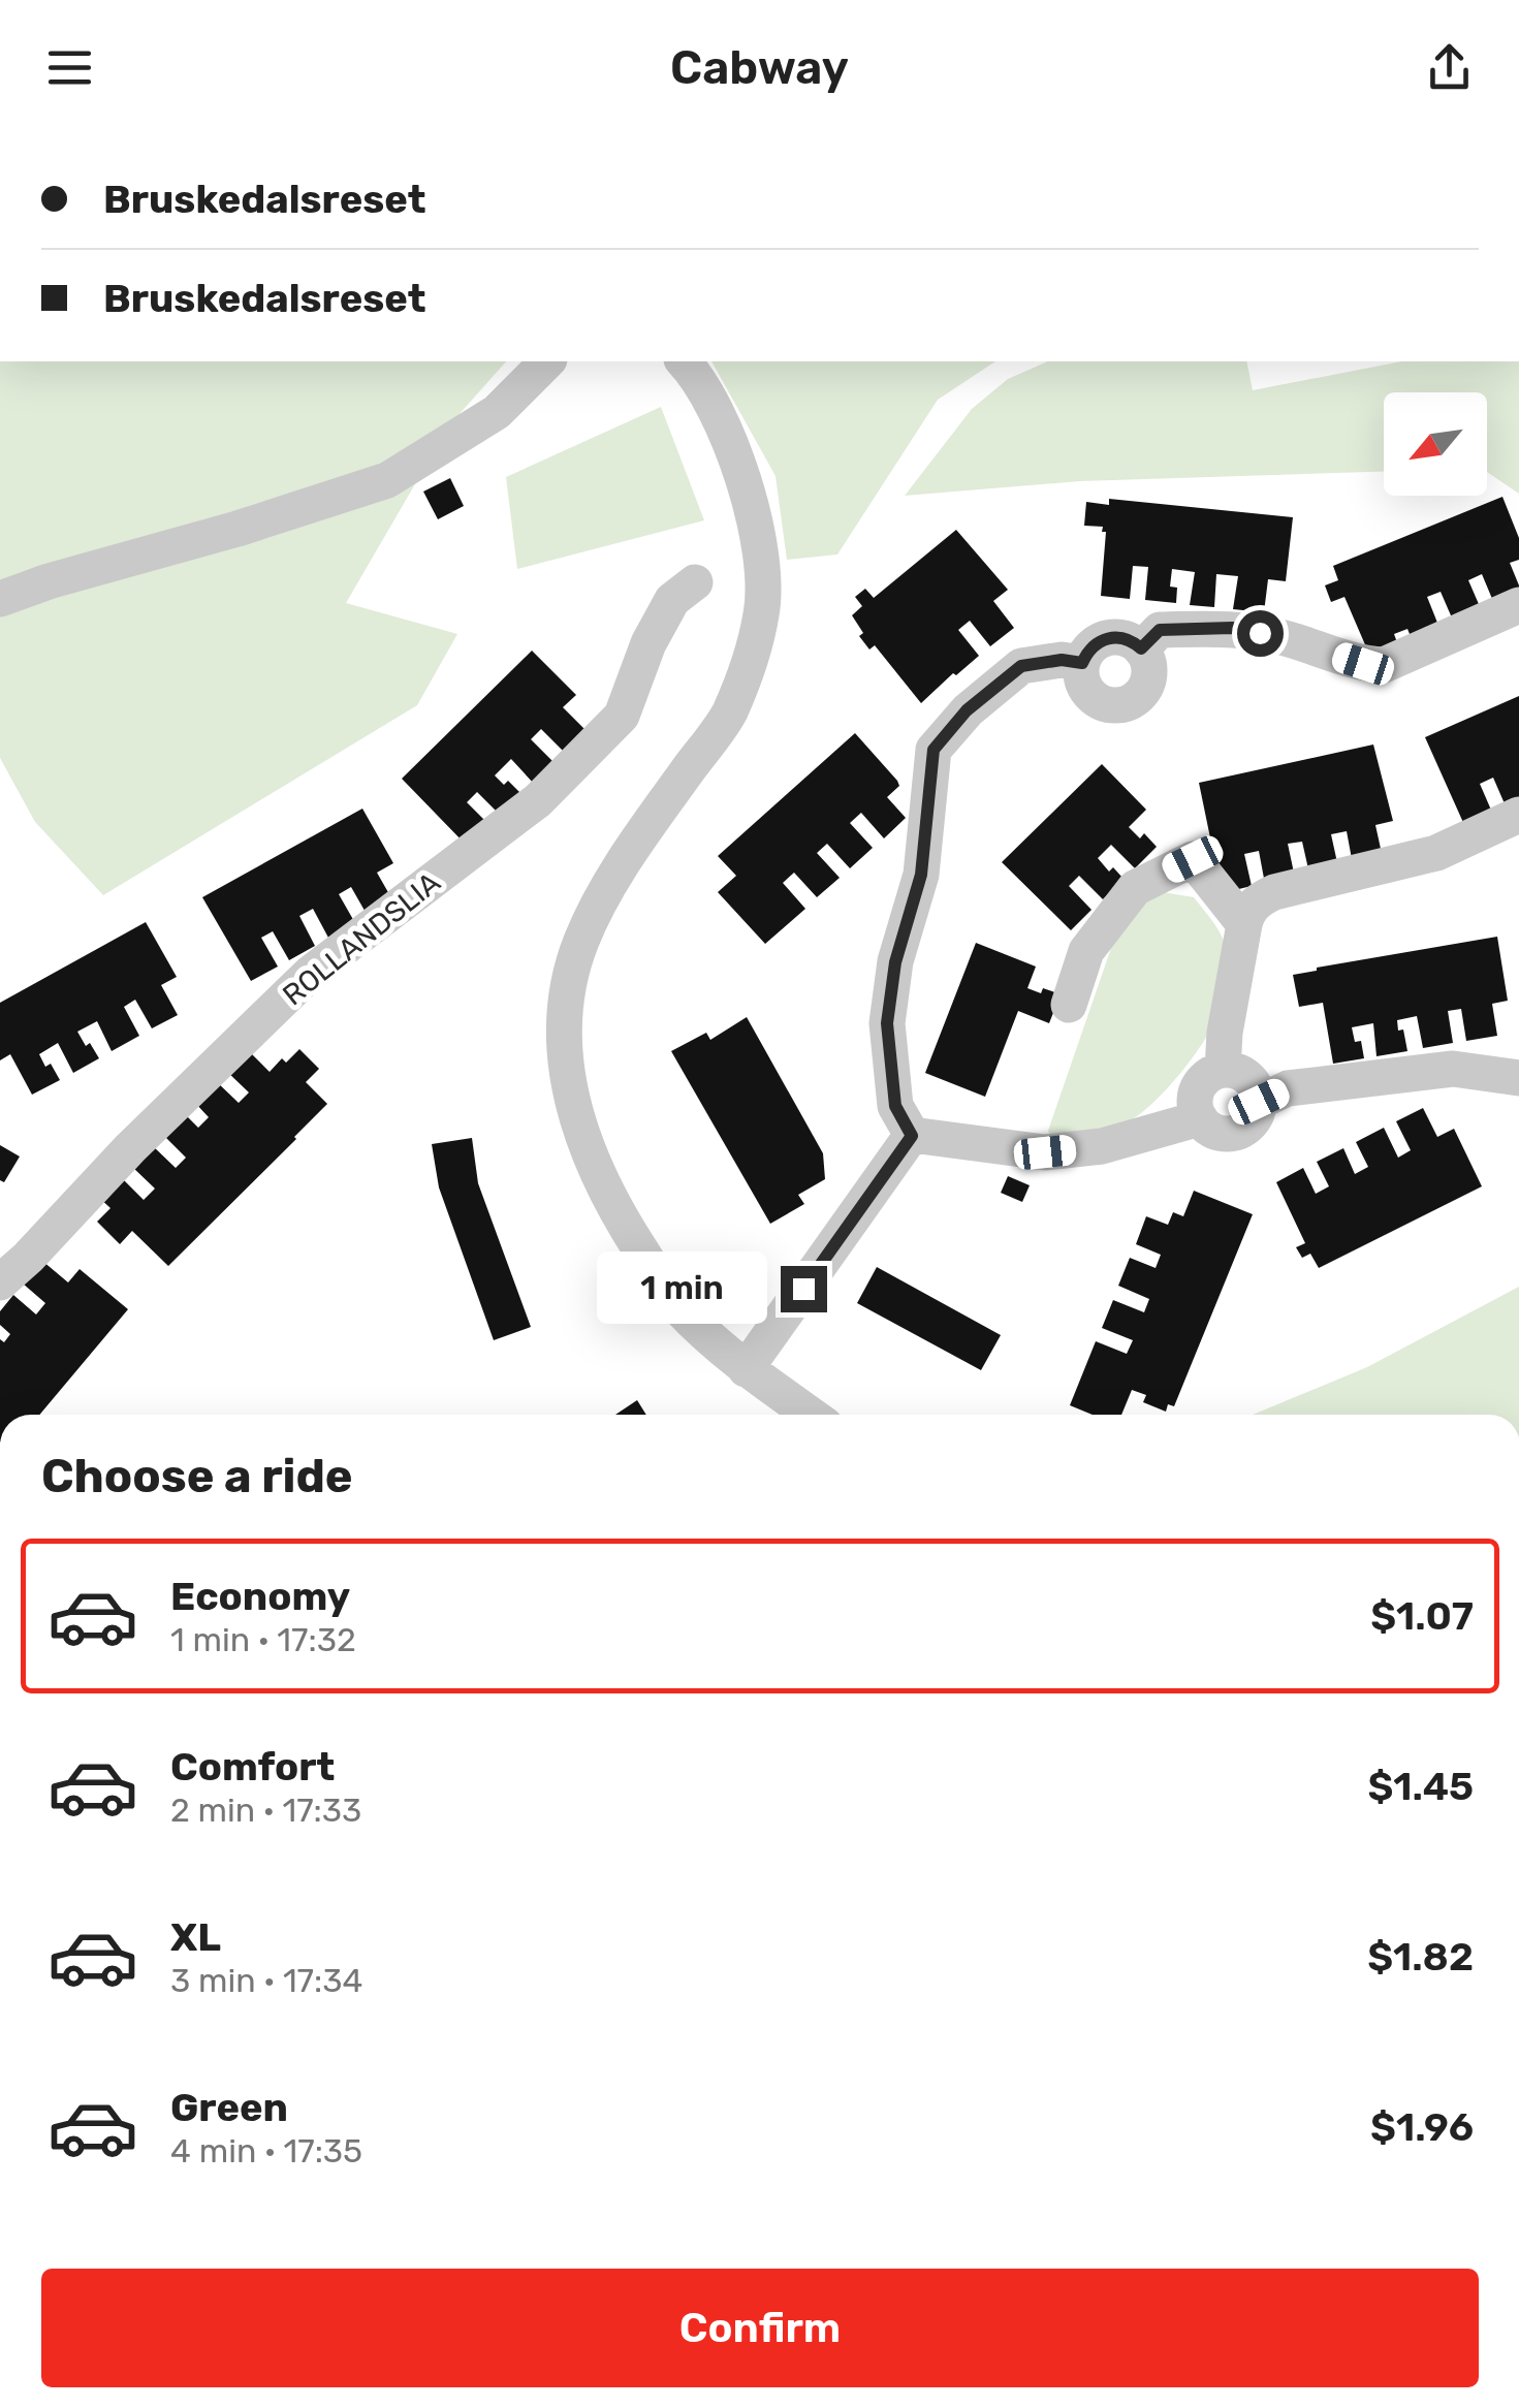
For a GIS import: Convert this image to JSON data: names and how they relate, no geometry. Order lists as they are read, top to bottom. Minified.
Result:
{"streets":{"street":["ROLLANDSLIA"]},"north":"bottom left","page":{"header":"Cabway","banner":["Bruskedalsreset","Bruskedalsreset"],"bubble":"1 min","heading":"Choose a ride","list":[{"name":"Economy","note":"1 min · 17:32","value":"$1.07"},{"name":"Comfort","note":"2 min · 17:33","value":"$1.45"},{"name":"XL","note":"3 min · 17:34","value":"$1.82"},{"name":"Green","note":"4 min · 17:35","value":"$1.96"}],"buttons":"Confirm"}}
